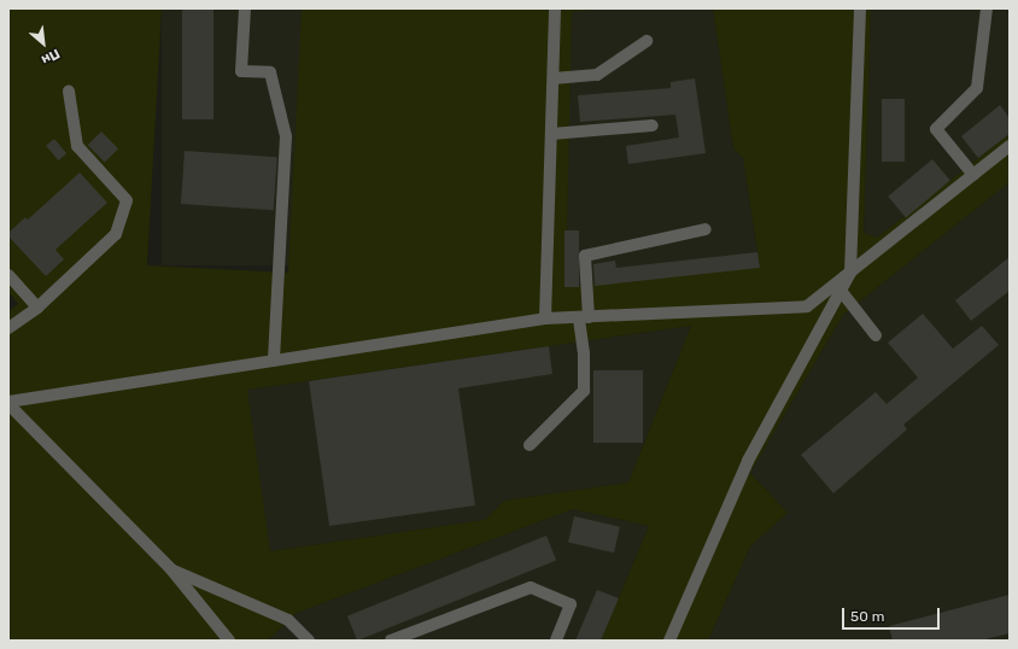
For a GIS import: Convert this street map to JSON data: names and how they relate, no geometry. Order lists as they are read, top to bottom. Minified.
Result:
{"scale_bar":"50 m","north":"bottom right"}
